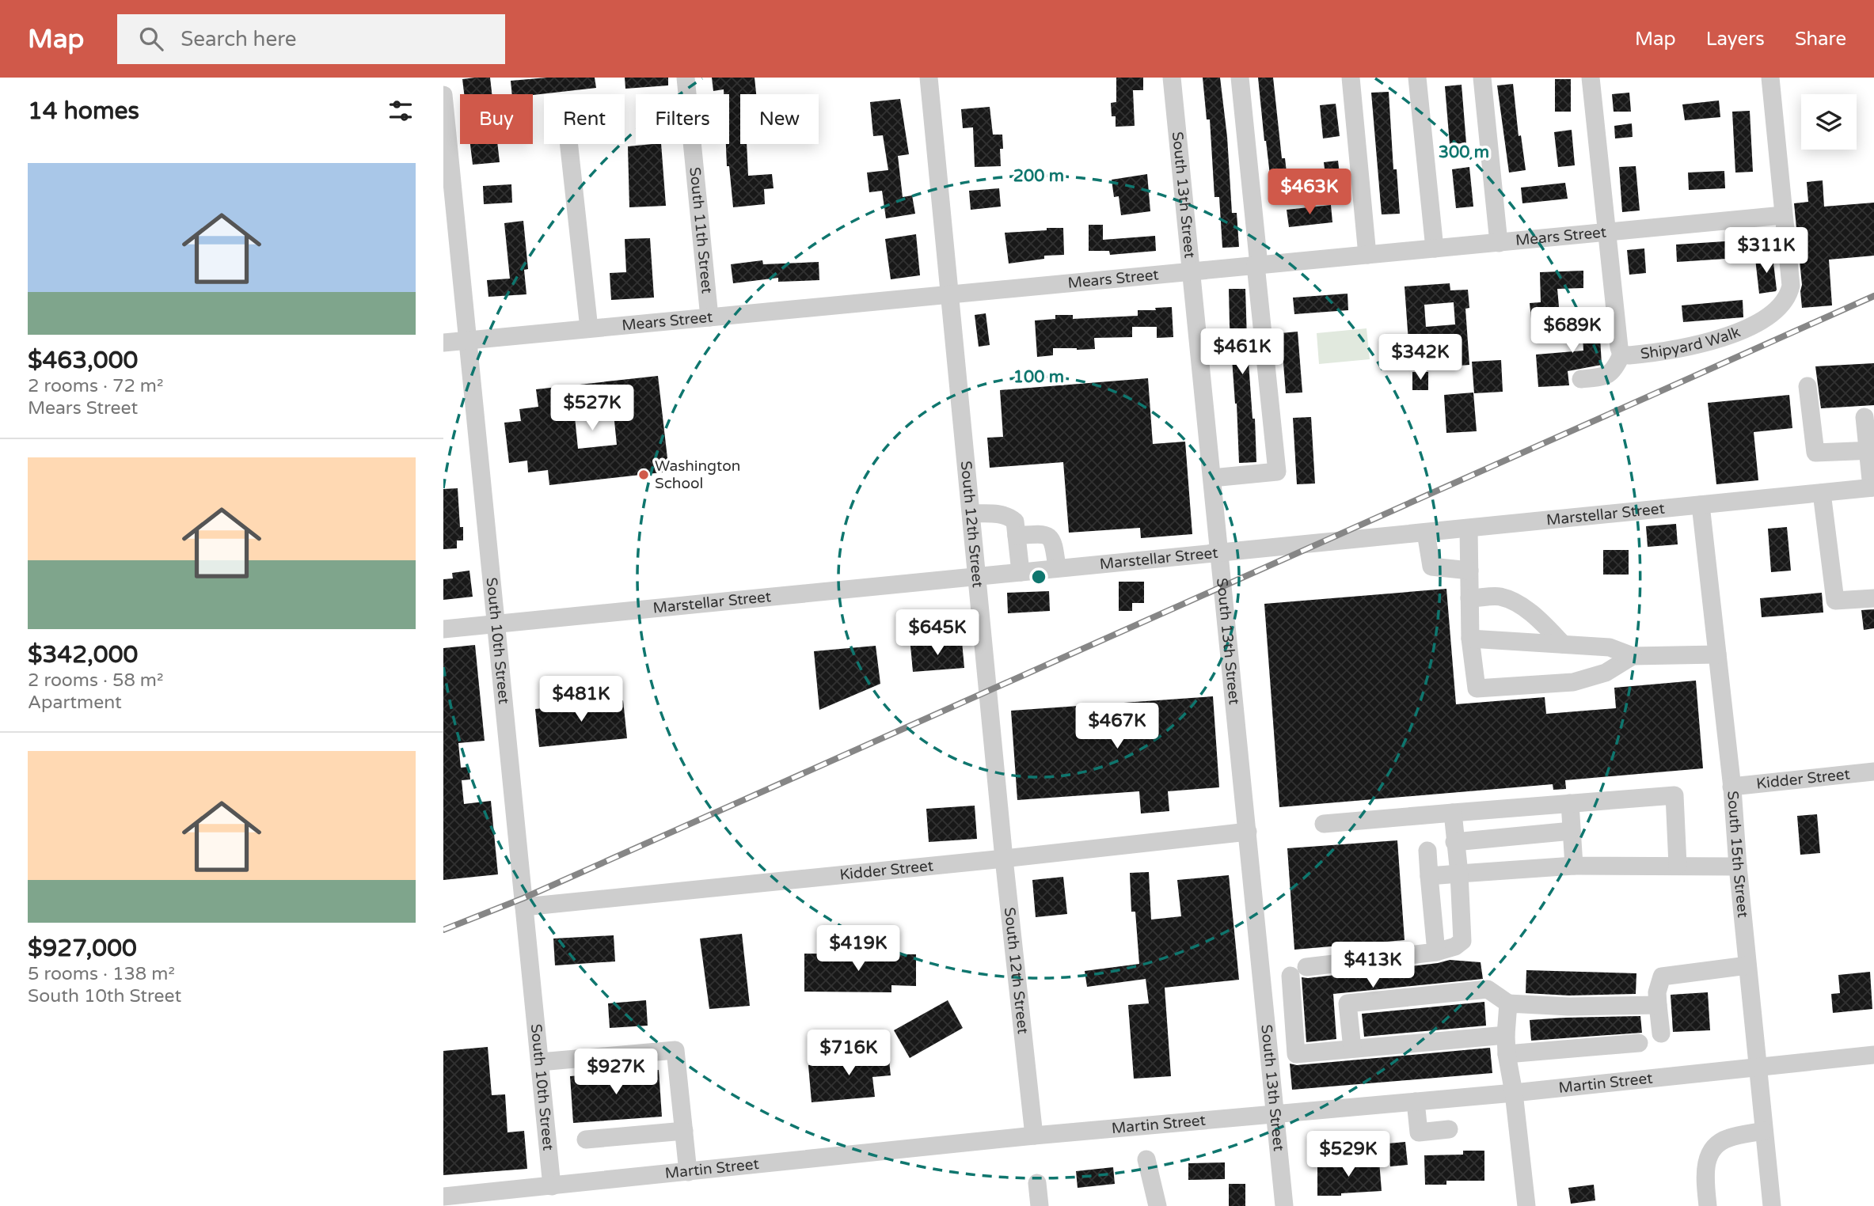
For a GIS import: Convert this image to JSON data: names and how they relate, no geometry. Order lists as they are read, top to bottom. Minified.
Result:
{"streets":{"street":["South 13th Street","South 11th Street","Mears Street","Shipyard Walk","Marstellar Street","South 12th Street","South 10th Street","Kidder Street","South 15th Street","Martin Street"]},"crossings":[["South 13th Street","Mears Street"],["South 13th Street","Marstellar Street"],["South 13th Street","Kidder Street"],["South 13th Street","Martin Street"],["South 11th Street","Mears Street"],["Mears Street","Shipyard Walk"],["Mears Street","South 12th Street"],["Mears Street","South 10th Street"],["Marstellar Street","South 12th Street"],["Marstellar Street","South 10th Street"],["Marstellar Street","South 15th Street"],["South 12th Street","Kidder Street"],["South 12th Street","Martin Street"],["South 10th Street","Kidder Street"],["South 10th Street","Martin Street"],["Kidder Street","South 15th Street"],["South 15th Street","Martin Street"]],"places":["Washington School"],"page":{"header":"Map","search":"Search here","nav":["Map","Layers","Share"],"heading":"14 homes","chip":["Buy","Rent","Filters","New"],"list":[{"name":"$463,000","note":"2 rooms · 72 m² · Mears Street"},{"name":"$342,000","note":"2 rooms · 58 m² · Apartment"},{"name":"$927,000","note":"5 rooms · 138 m² · South 10th Street"}],"price":["$463K","$311K","$689K","$461K","$342K","$527K","$645K","$481K","$467K","$419K","$413K","$716K","$927K","$529K"]},"rings":["300 m","200 m","100 m"]}
